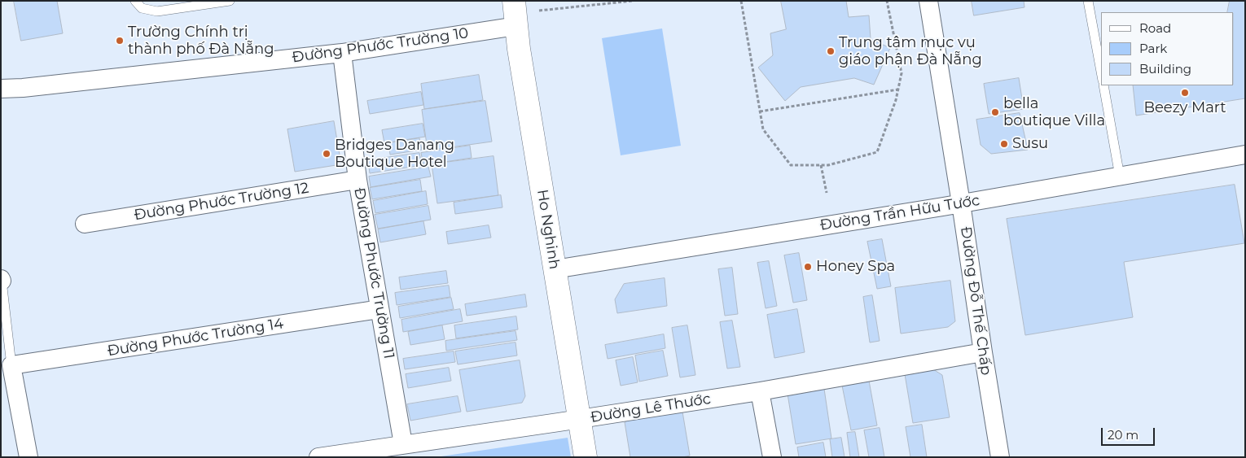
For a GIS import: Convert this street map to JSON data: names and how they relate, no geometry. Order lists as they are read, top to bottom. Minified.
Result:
{"streets":{"street":["Đường Phước Trường 10","Đường Phước Trường 12","Đường Trần Hữu Tước","Ho Nghinh","Đường Phước Trường 11","Đường Đỗ Thế Chấp","Đường Phước Trường 14","Đường Lê Thước"]},"crossings":[["Đường Phước Trường 10","Ho Nghinh"],["Đường Phước Trường 10","Đường Phước Trường 11"],["Đường Phước Trường 12","Đường Phước Trường 11"],["Đường Trần Hữu Tước","Ho Nghinh"],["Đường Trần Hữu Tước","Đường Đỗ Thế Chấp"],["Ho Nghinh","Đường Lê Thước"],["Đường Phước Trường 11","Đường Phước Trường 14"],["Đường Phước Trường 11","Đường Lê Thước"],["Đường Đỗ Thế Chấp","Đường Lê Thước"]],"places":["Trường Chính trị thành phố Đà Nẵng","Trung tâm mục vụ giáo phận Đà Nẵng","Beezy Mart","bella boutique Villa","Susu","Bridges Danang Boutique Hotel","Honey Spa"],"legend":["Road","Park","Building"],"scale_bar":"20 m"}
